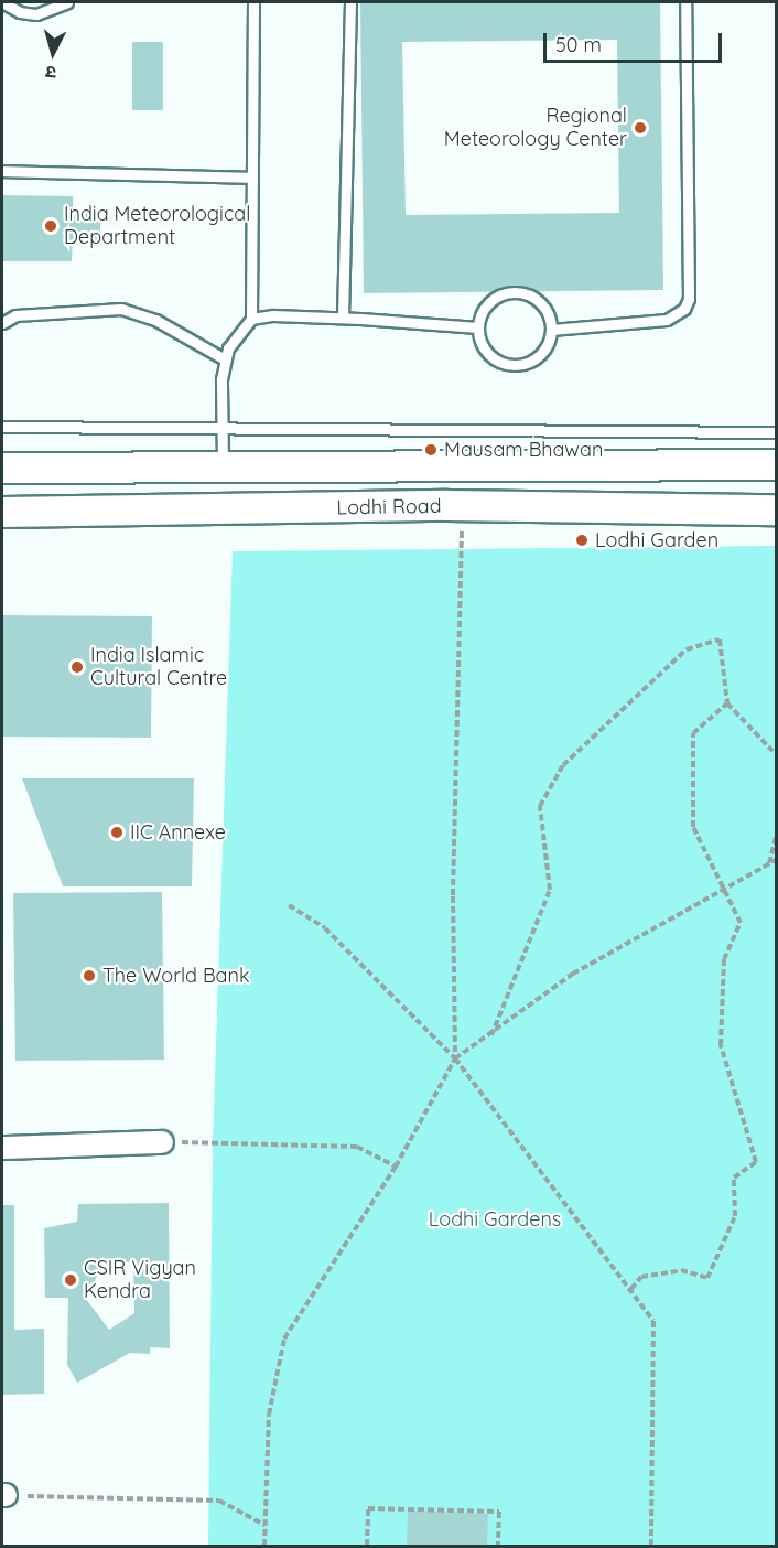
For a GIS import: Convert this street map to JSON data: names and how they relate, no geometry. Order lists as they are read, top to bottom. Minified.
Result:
{"streets":{"main road":["Lodhi Road"]},"parks":["Lodhi Gardens"],"places":["Regional Meteorology Center","India Meteorological Department","Mausam Bhawan","Lodhi Garden","India Islamic Cultural Centre","IIC Annexe","The World Bank","CSIR Vigyan Kendra"],"scale_bar":"50 m","north":"bottom"}
